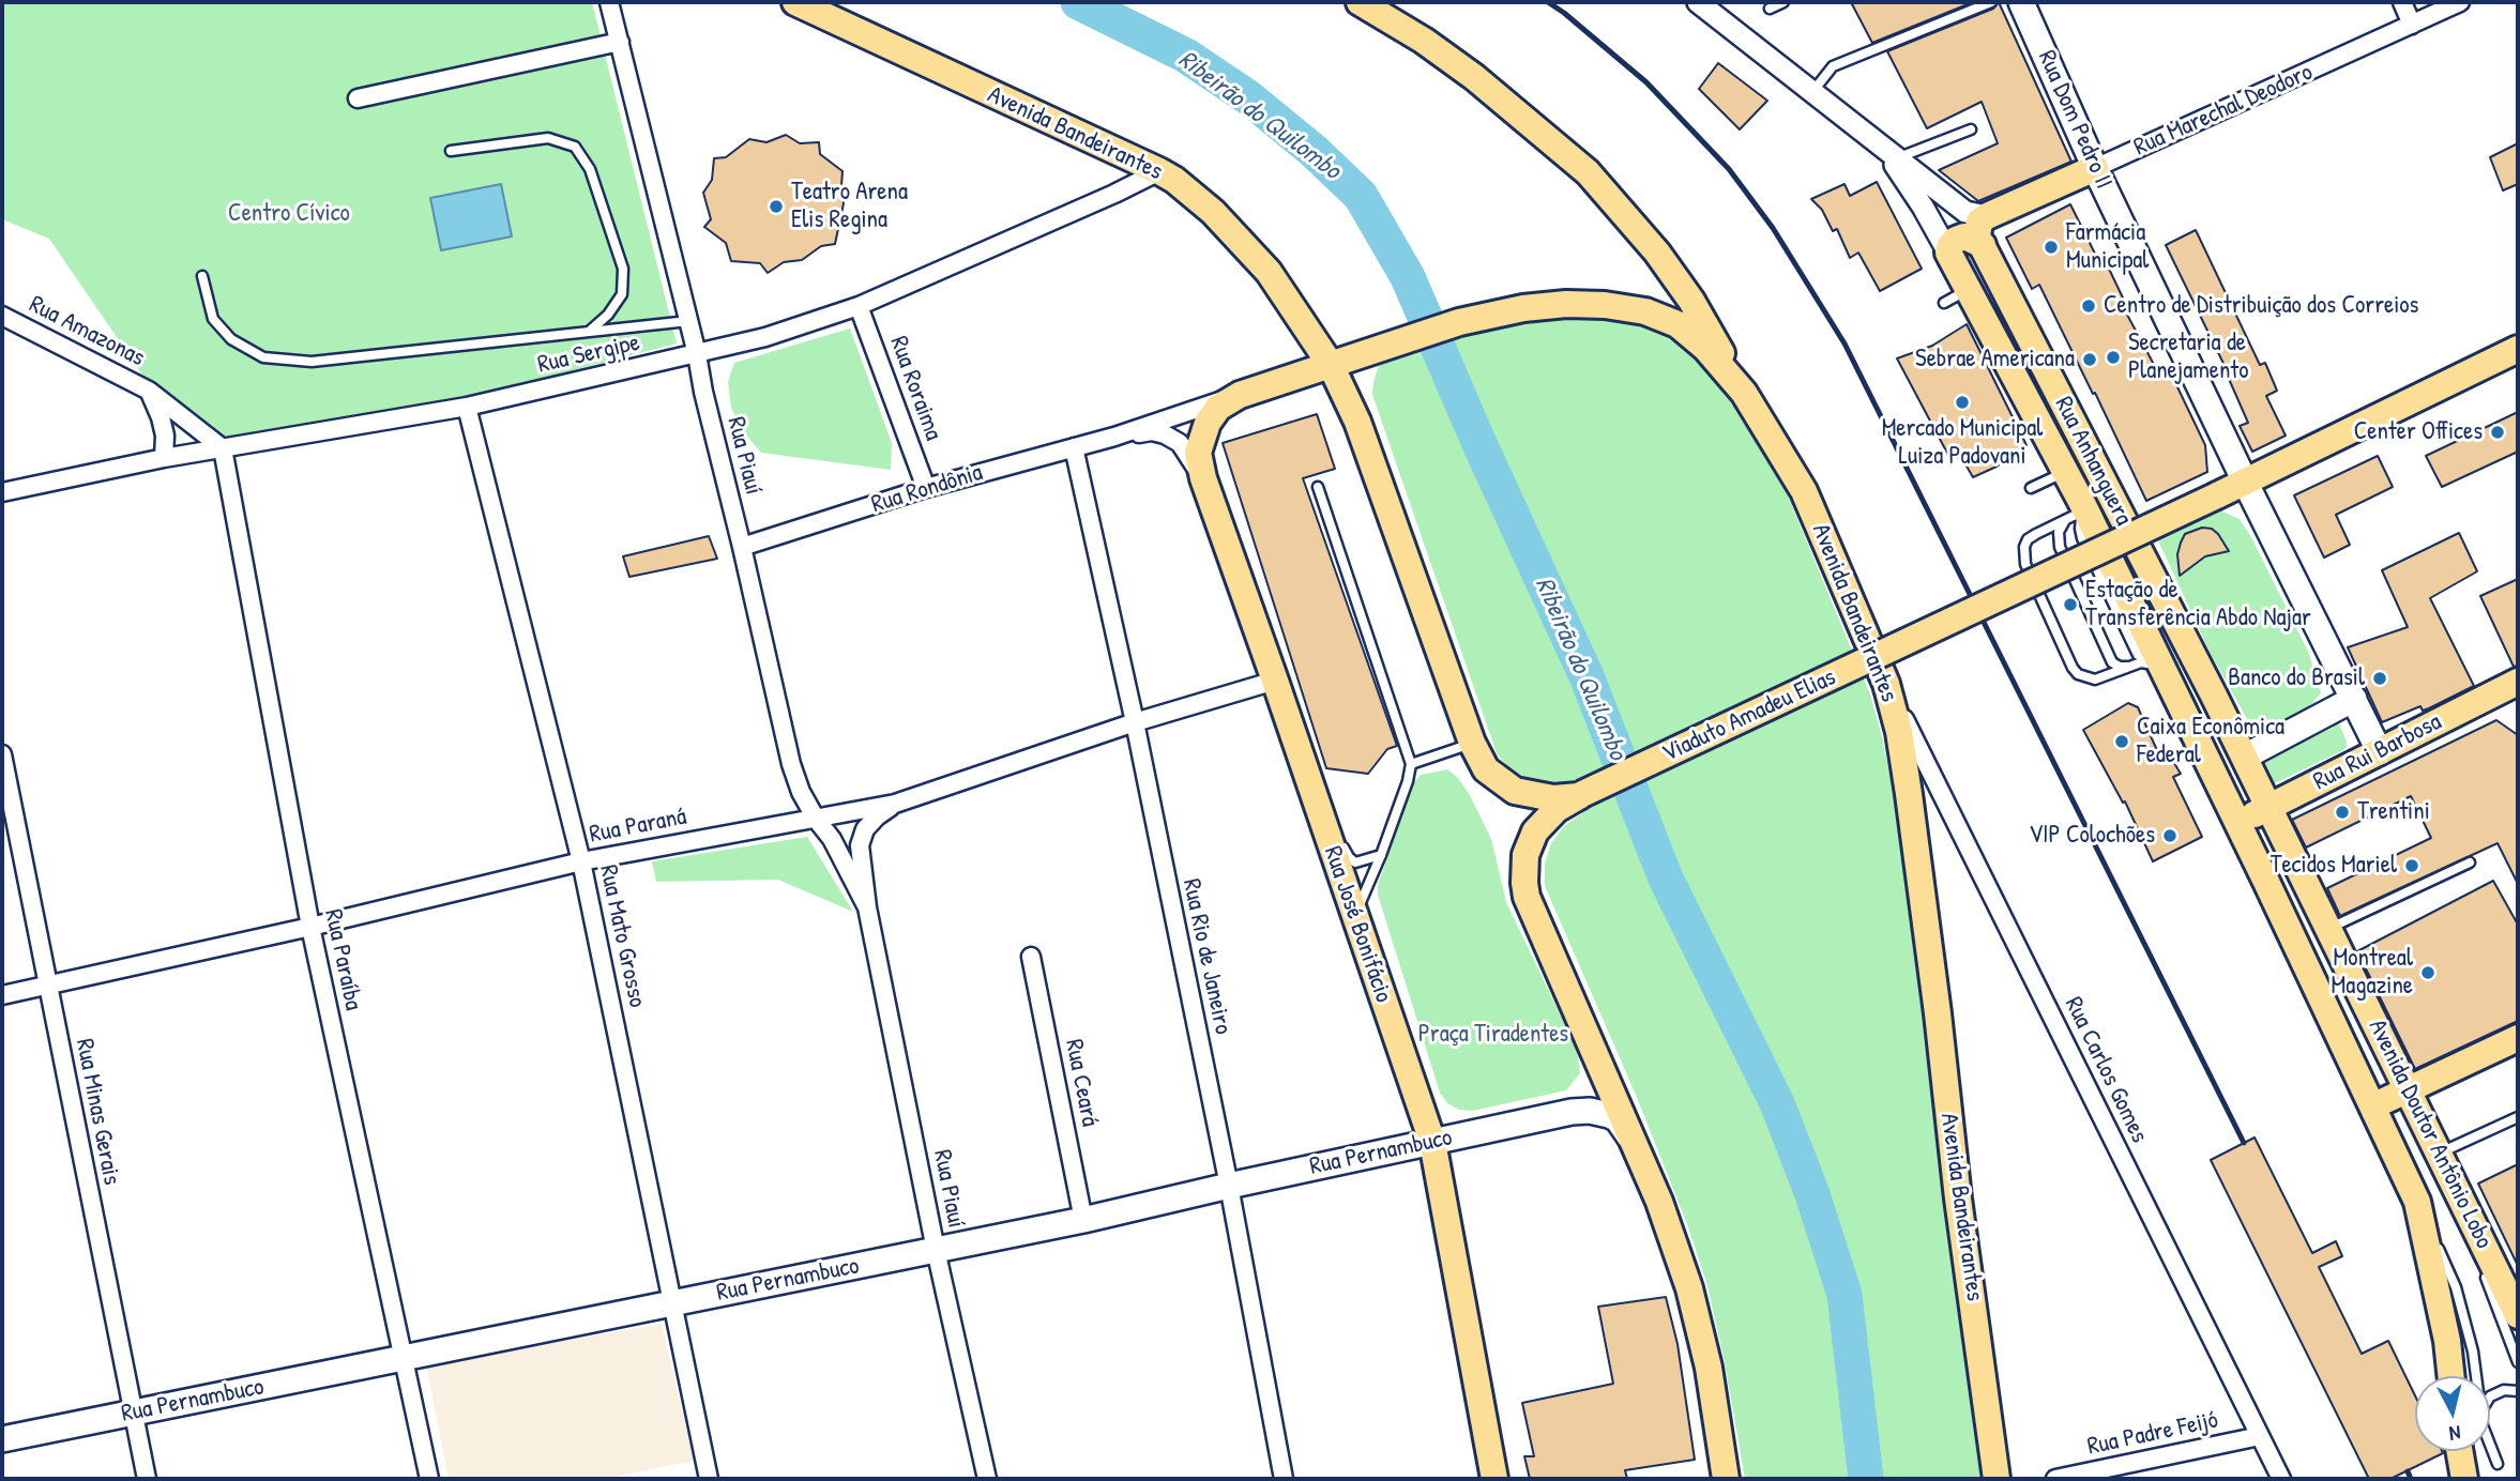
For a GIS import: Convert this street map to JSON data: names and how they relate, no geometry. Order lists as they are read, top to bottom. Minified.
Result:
{"streets":{"main road":["Rua Marechal Deodoro","Rua Dom Pedro II","Avenida Bandeirantes","Rua Anhanguera","Rua Rondônia","Viaduto Amadeu Elias","Rua Rui Barbosa","Rua José Bonifácio","Avenida Doutor Antônio Lobo","Rua Pernambuco"],"street":["Rua Amazonas","Rua Sergipe","Rua Roraima","Rua Piauí","Rua Paraná","Rua Mato Grosso","Rua Rio de Janeiro","Rua Paraíba","Rua Carlos Gomes","Rua Ceará","Rua Minas Gerais","Rua Padre Feijó"]},"crossings":[["Rua Marechal Deodoro","Rua Dom Pedro II"],["Rua Marechal Deodoro","Rua Anhanguera"],["Rua Dom Pedro II","Viaduto Amadeu Elias"],["Rua Dom Pedro II","Rua Rui Barbosa"],["Avenida Bandeirantes","Rua Sergipe"],["Avenida Bandeirantes","Rua Rondônia"],["Avenida Bandeirantes","Viaduto Amadeu Elias"],["Avenida Bandeirantes","Rua Carlos Gomes"],["Rua Amazonas","Rua Sergipe"],["Rua Amazonas","Rua Paraíba"],["Rua Sergipe","Rua Roraima"],["Rua Sergipe","Rua Piauí"],["Rua Sergipe","Rua Mato Grosso"],["Rua Sergipe","Rua Paraíba"],["Rua Roraima","Rua Rondônia"],["Rua Piauí","Rua Rondônia"],["Rua Piauí","Rua Paraná"],["Rua Piauí","Rua Pernambuco"],["Rua Anhanguera","Avenida Doutor Antônio Lobo"],["Rua Rondônia","Rua José Bonifácio"],["Rua Rondônia","Rua Rio de Janeiro"],["Rua Rui Barbosa","Avenida Doutor Antônio Lobo"],["Rua Paraná","Rua José Bonifácio"],["Rua Paraná","Rua Mato Grosso"],["Rua Paraná","Rua Rio de Janeiro"],["Rua Paraná","Rua Paraíba"],["Rua Paraná","Rua Minas Gerais"],["Rua José Bonifácio","Rua Pernambuco"],["Rua Mato Grosso","Rua Pernambuco"],["Rua Rio de Janeiro","Rua Pernambuco"],["Rua Paraíba","Rua Pernambuco"],["Rua Carlos Gomes","Rua Padre Feijó"],["Rua Ceará","Rua Pernambuco"],["Rua Minas Gerais","Rua Pernambuco"]],"water":["Ribeirão do Quilombo"],"parks":["Centro Cívico","Praça Tiradentes"],"places":["Teatro Arena Elis Regina","Farmácia Municipal","Centro de Distribuição dos Correios","Secretaria de Planejamento","Sebrae Americana","Mercado Municipal Luiza Padovani","Center Offices","Estação de Transferência Abdo Najar","Banco do Brasil","Caixa Econômica Federal","Trentini","VIP Colochões","Tecidos Mariel","Montreal Magazine"],"north":"bottom"}
